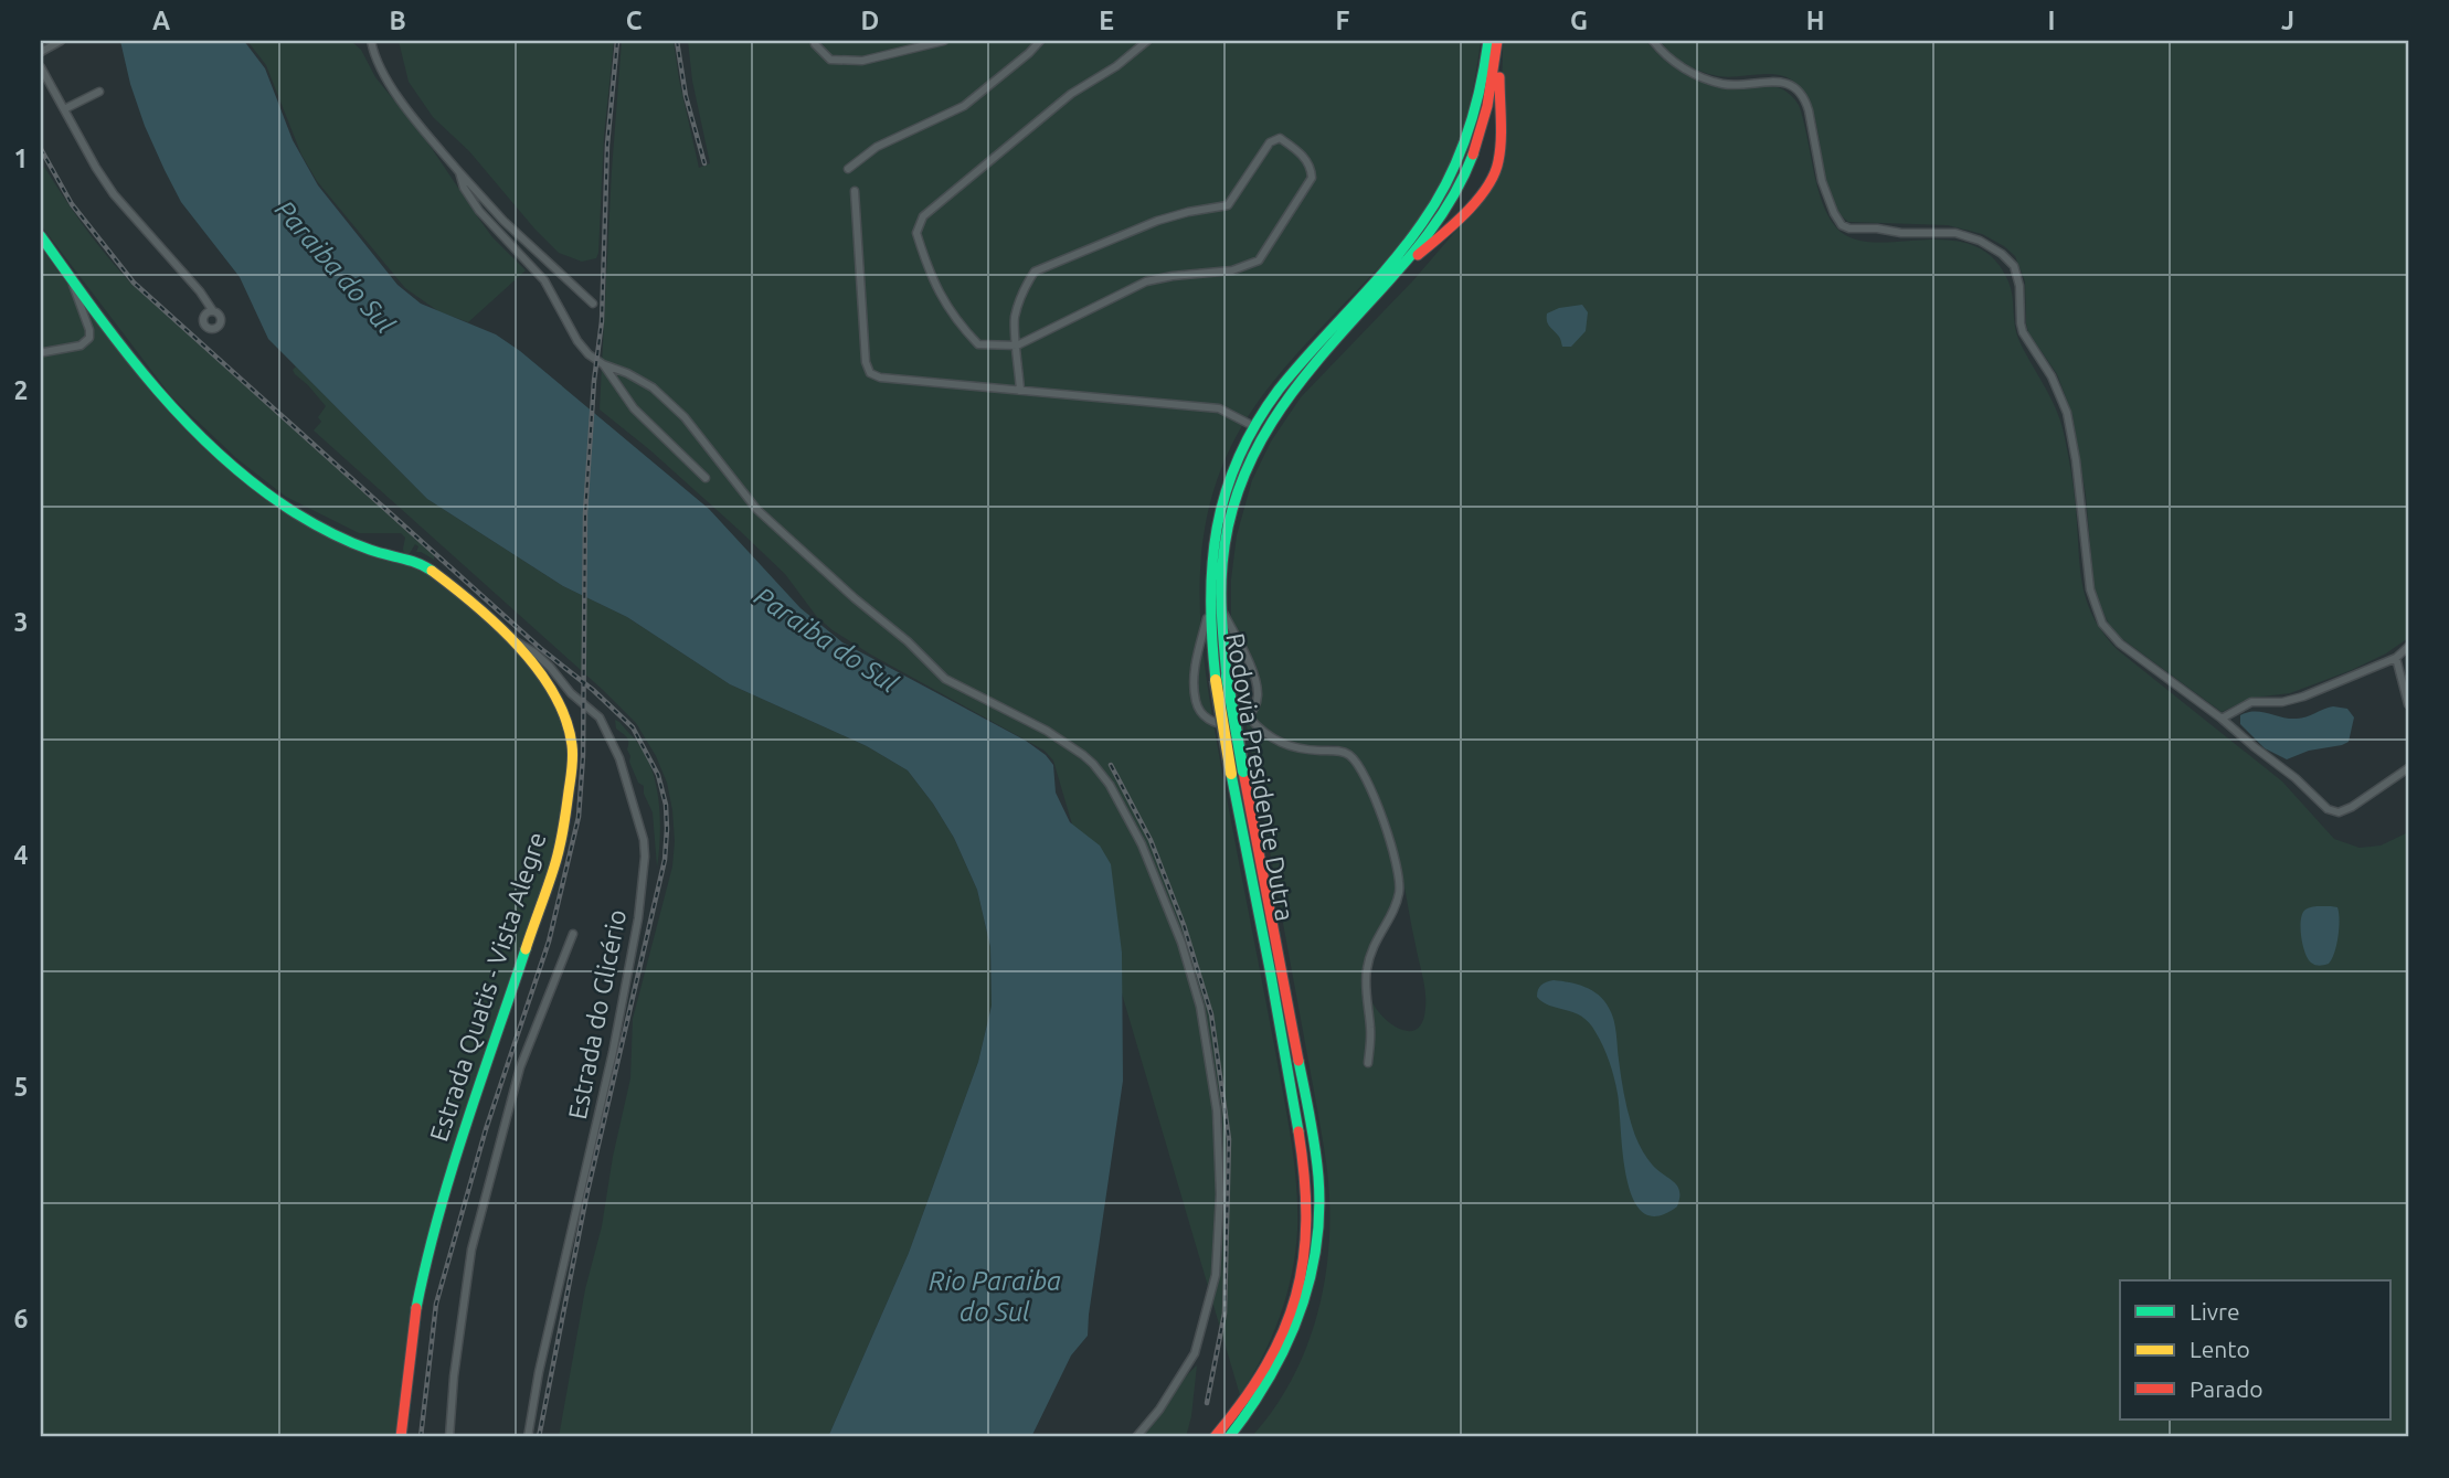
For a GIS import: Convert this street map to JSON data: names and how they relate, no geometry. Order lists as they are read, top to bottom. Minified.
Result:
{"streets":{"main road":["Rodovia Presidente Dutra","Estrada Quatis - Vista Alegre"],"street":["Estrada do Glicério"]},"crossings":[["Estrada Quatis - Vista Alegre","Estrada do Glicério"]],"water":["Paraiba do Sul","Rio Paraiba do Sul"],"legend":["Livre","Lento","Parado"],"grid":{"columns":["A","B","C","D","E","F","G","H","I","J"],"rows":["1","2","3","4","5","6"]}}
